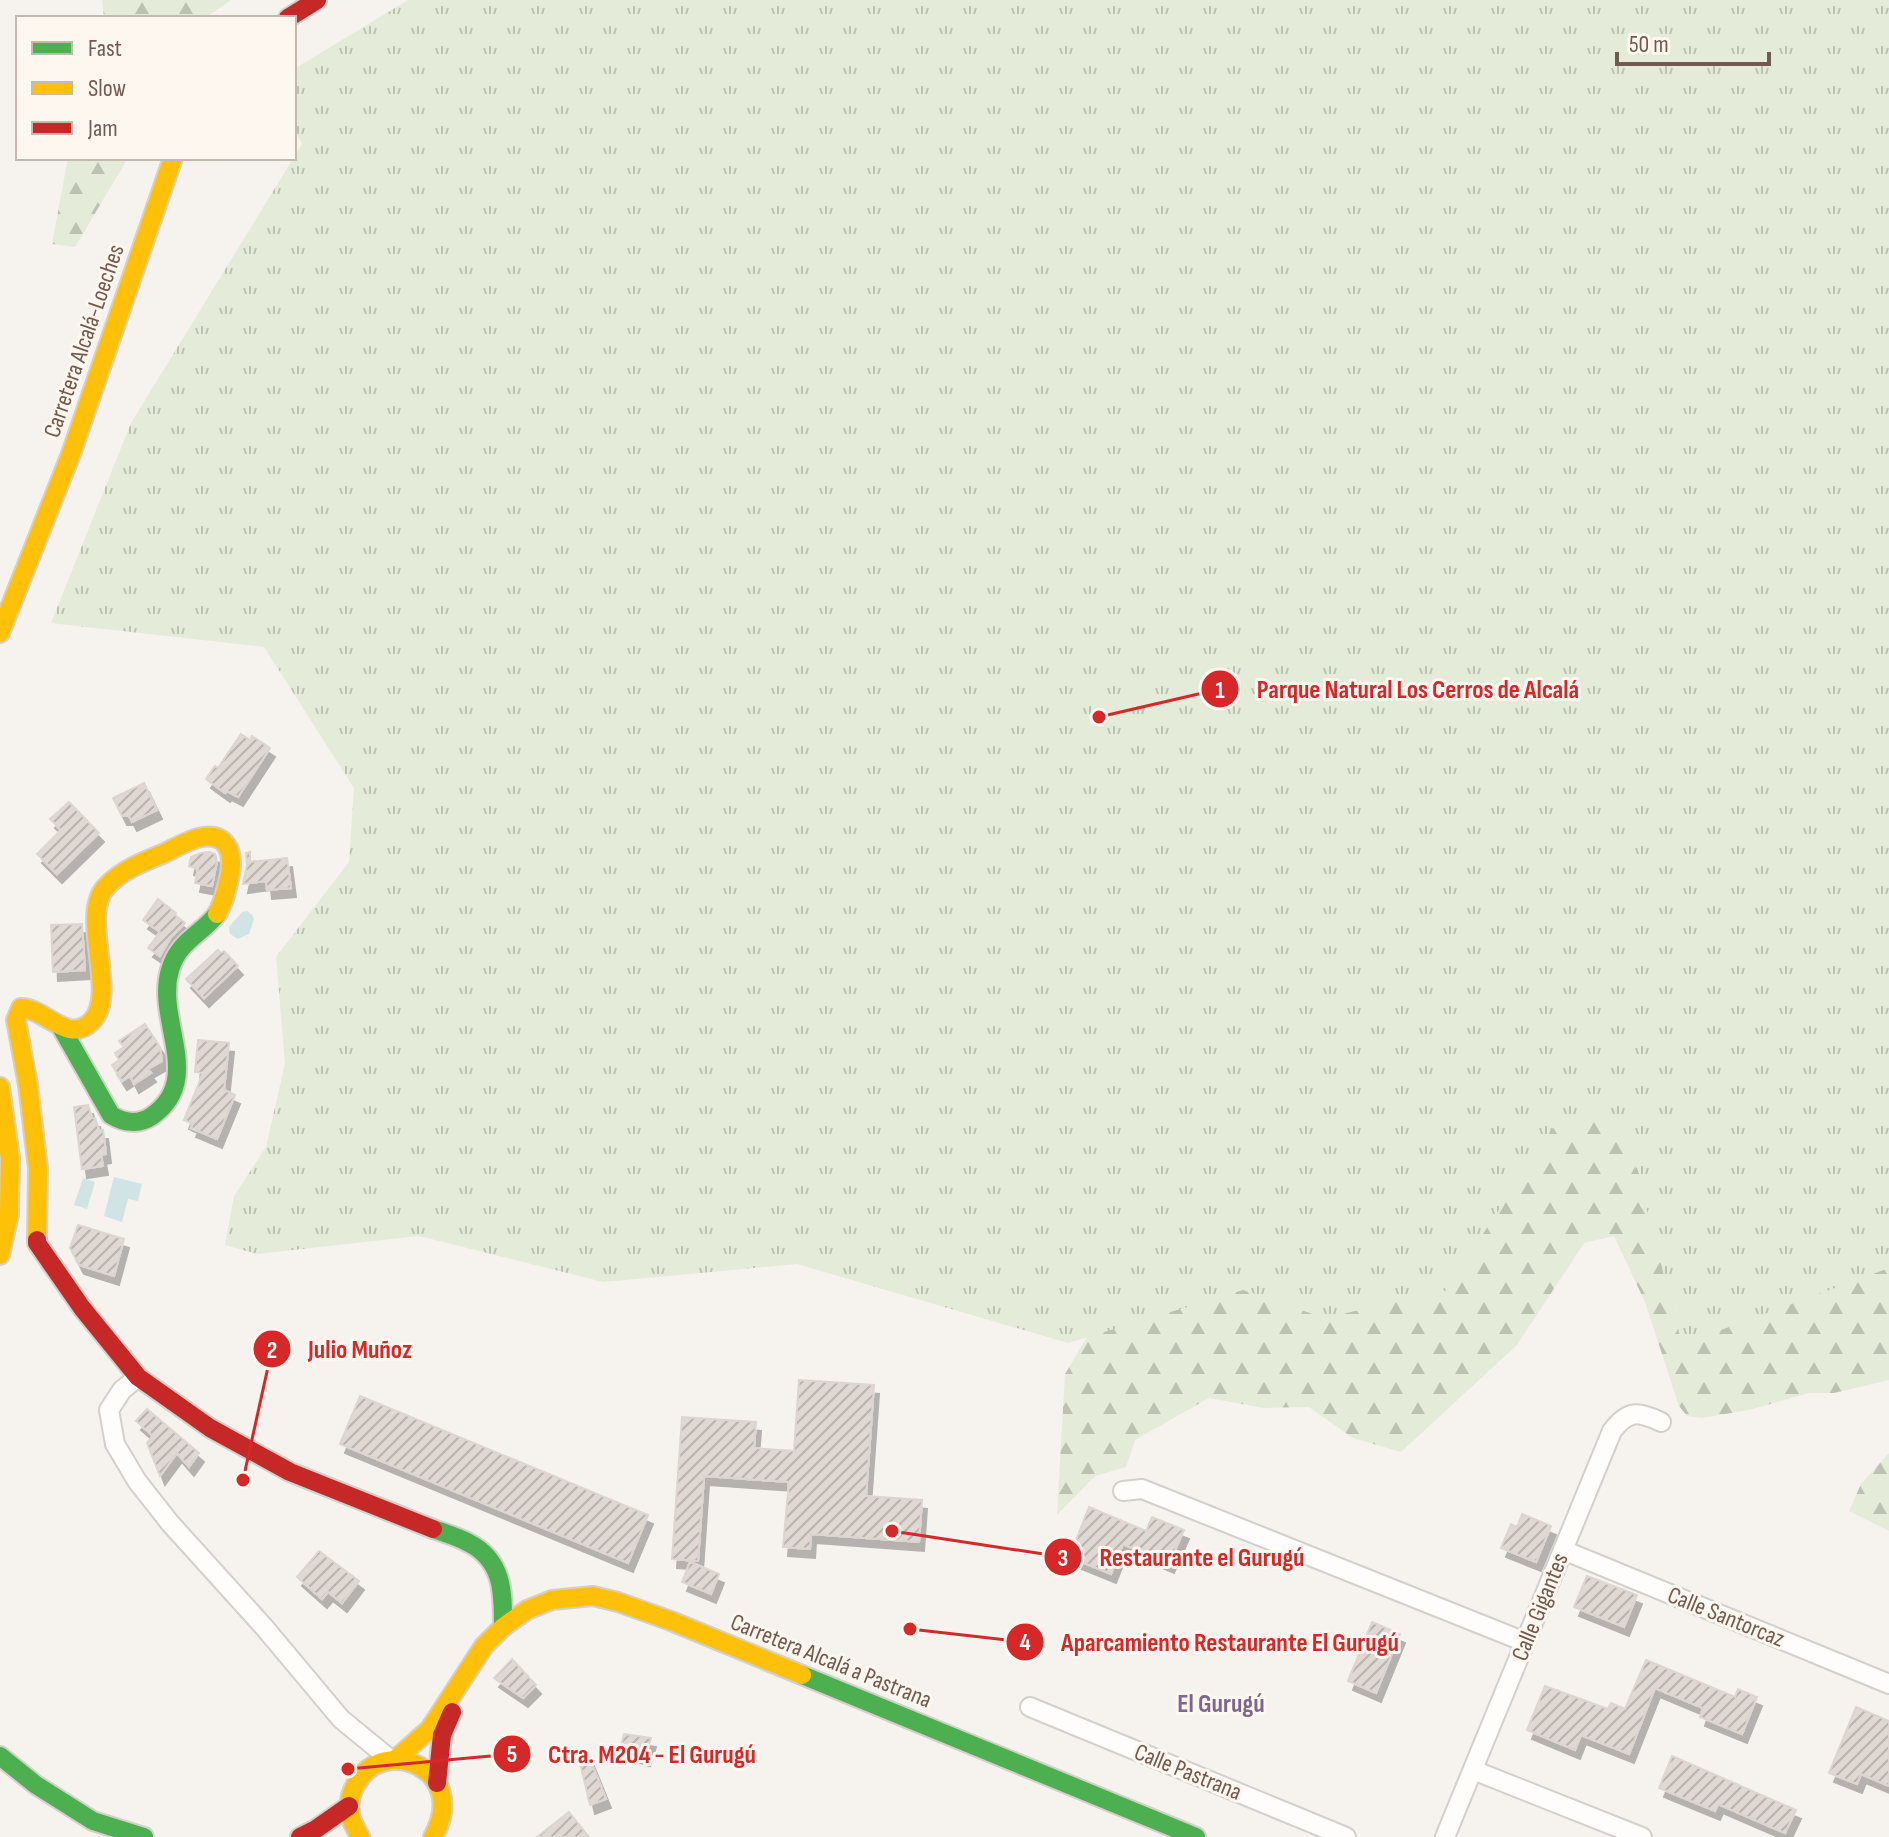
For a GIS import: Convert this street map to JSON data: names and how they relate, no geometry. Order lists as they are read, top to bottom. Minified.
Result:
{"streets":{"main road":["Carretera Alcalá-Loeches","Carretera Alcalá a Pastrana"],"street":["Calle Gigantes","Calle Santorcaz","Calle Pastrana"]},"crossings":[["Calle Gigantes","Calle Santorcaz"]],"districts":["El Gurugú"],"places":["Parque Natural Los Cerros de Alcalá","Julio Muñoz","Restaurante el Gurugú","Aparcamiento Restaurante El Gurugú","Ctra. M204 - El Gurugú"],"legend":["Fast","Slow","Jam"],"scale_bar":"50 m"}
